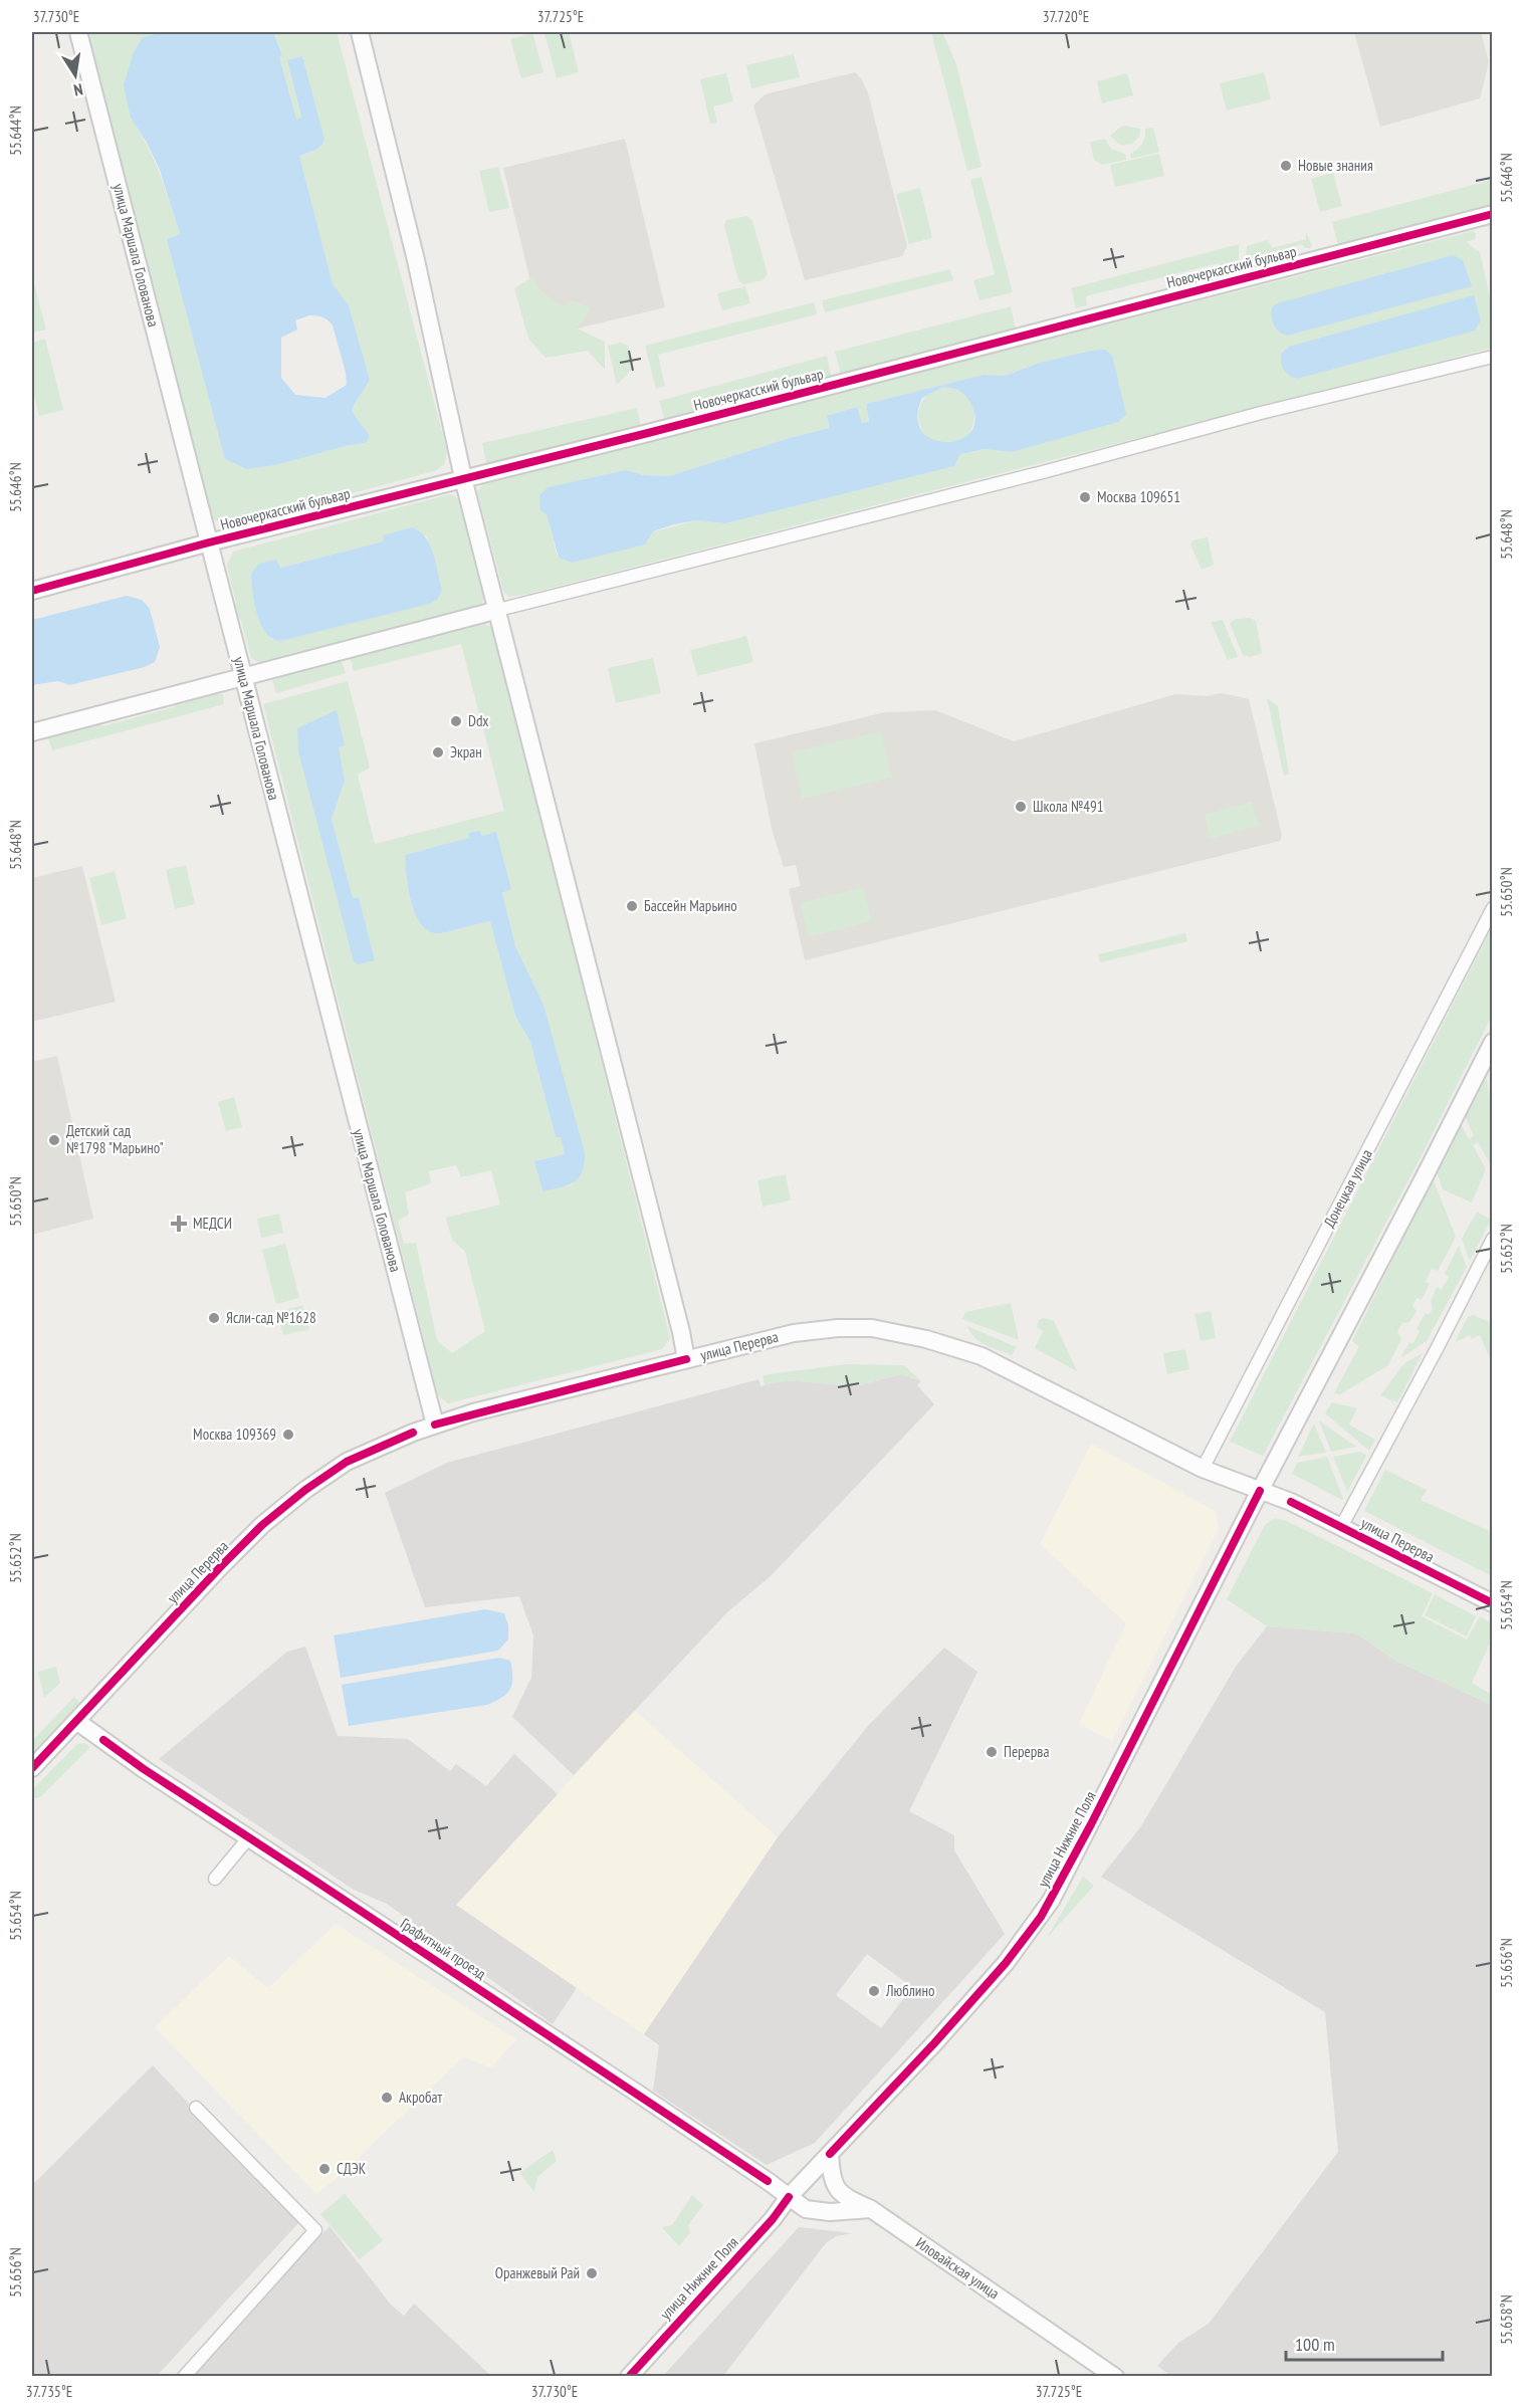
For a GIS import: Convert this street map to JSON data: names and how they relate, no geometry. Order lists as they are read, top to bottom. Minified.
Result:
{"streets":{"street":["улица Маршала Голованова","Новочеркасский бульвар","Донецкая улица","улица Перерва","улица Нижние Поля","Графитный проезд","Иловайская улица"]},"crossings":[["улица Маршала Голованова","Новочеркасский бульвар"],["улица Маршала Голованова","улица Перерва"],["Донецкая улица","улица Перерва"],["улица Перерва","улица Нижние Поля"],["улица Перерва","Графитный проезд"],["улица Нижние Поля","Графитный проезд"],["улица Нижние Поля","Иловайская улица"]],"places":{"other":["Новые знания","Москва 109651","Ddx","Экран","Школа №491","Бассейн Марьино","Детский сад №1798 \"Марьино\"","Ясли-сад №1628","Москва 109369","Перерва","Люблино","Акробат","СДЭК","Оранжевый Рай"],"health":["МЕДСИ"]},"scale_bar":"100 m","north":"bottom","coordinates":["37.730°E","37.725°E","37.720°E","55.644°N","55.646°N","55.648°N","55.650°N","55.652°N","55.654°N","55.656°N","55.658°N","37.735°E"]}
